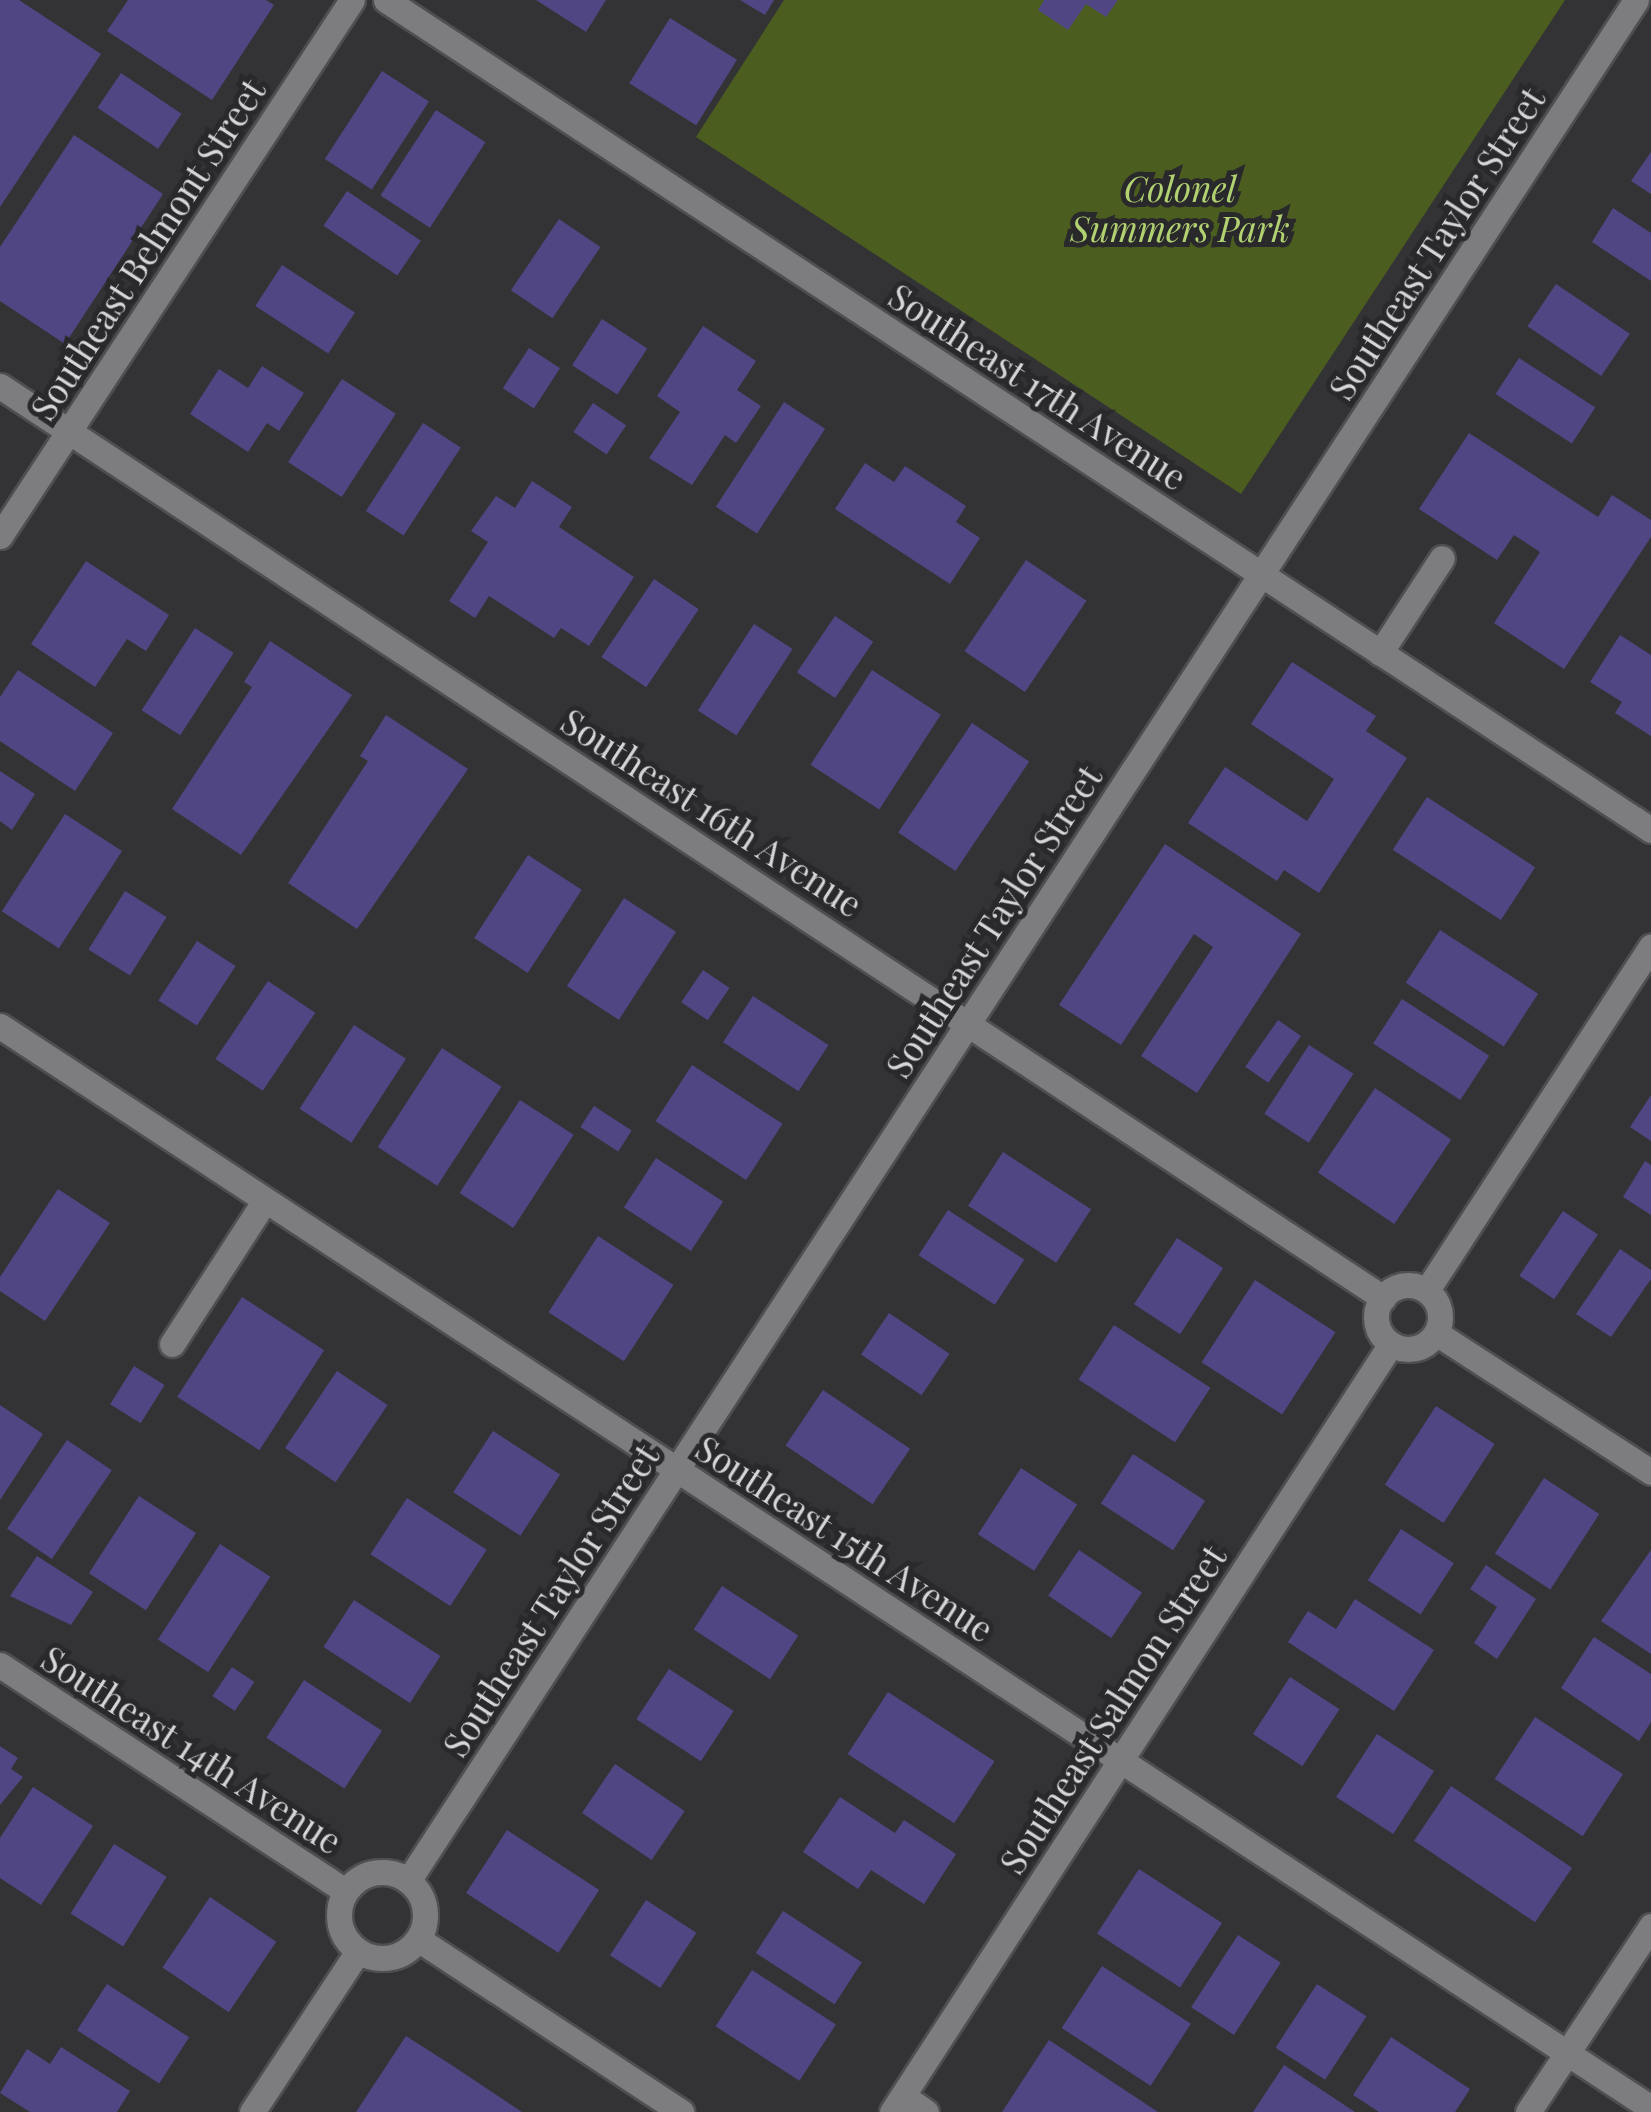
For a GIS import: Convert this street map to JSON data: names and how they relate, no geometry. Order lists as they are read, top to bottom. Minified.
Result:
{"streets":{"street":["Southeast Taylor Street","Southeast Belmont Street","Southeast 17th Avenue","Southeast 16th Avenue","Southeast 15th Avenue","Southeast Salmon Street","Southeast 14th Avenue"]},"crossings":[["Southeast Taylor Street","Southeast 17th Avenue"],["Southeast Taylor Street","Southeast 16th Avenue"],["Southeast Taylor Street","Southeast 15th Avenue"],["Southeast Taylor Street","Southeast 14th Avenue"],["Southeast Belmont Street","Southeast 16th Avenue"],["Southeast 16th Avenue","Southeast Salmon Street"],["Southeast 15th Avenue","Southeast Salmon Street"]],"parks":["Colonel Summers Park"]}
